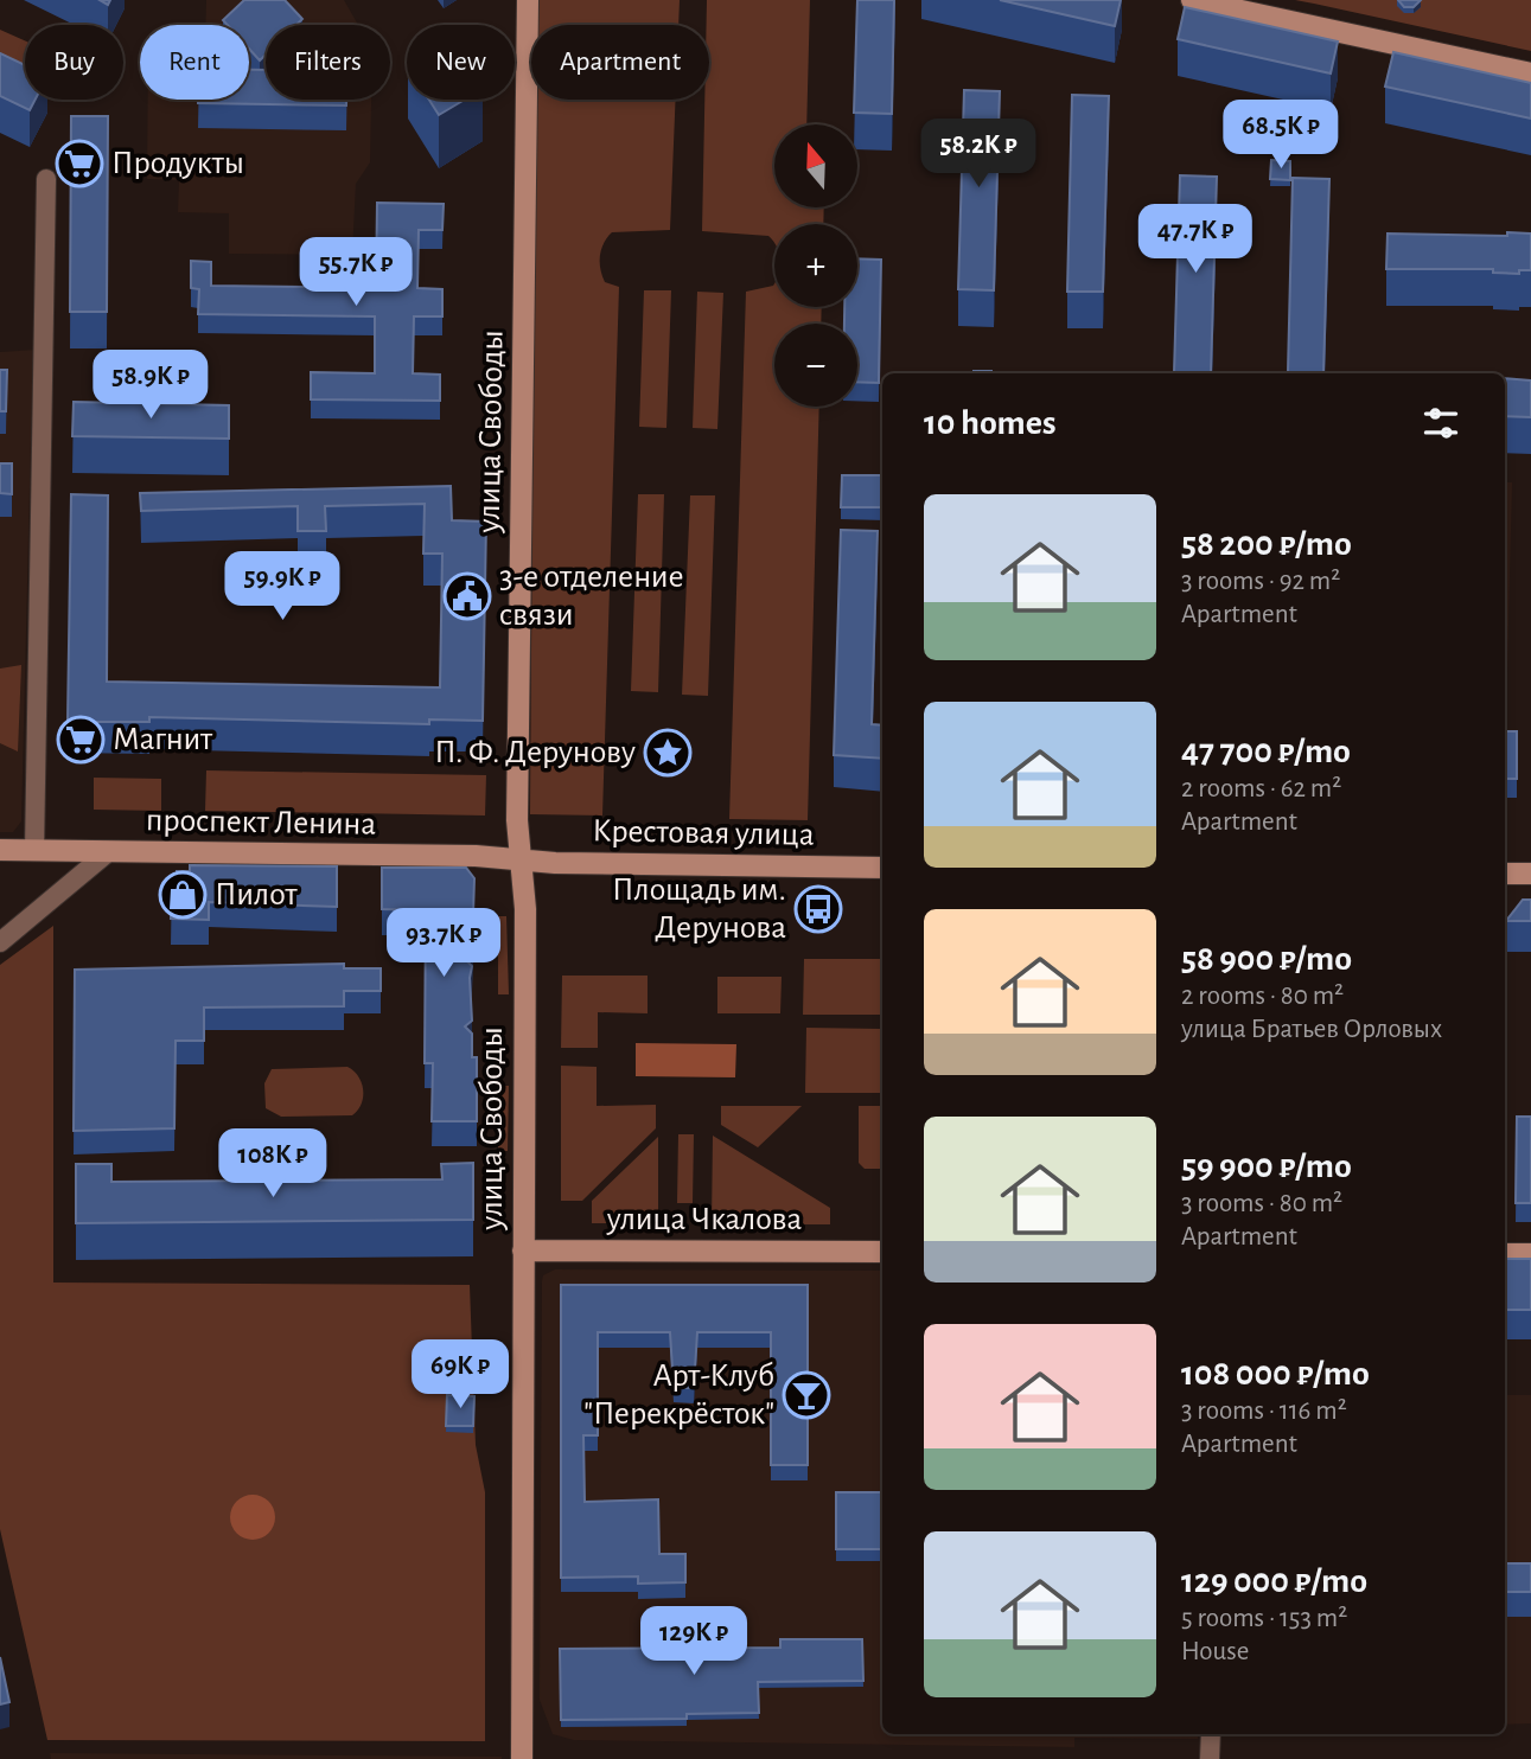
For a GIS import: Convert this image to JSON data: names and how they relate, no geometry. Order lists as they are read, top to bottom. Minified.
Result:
{"streets":{"street":["улица Свободы","проспект Ленина","Крестовая улица","улица Чкалова"]},"crossings":[["улица Свободы","проспект Ленина"],["улица Свободы","Крестовая улица"],["улица Свободы","улица Чкалова"],["проспект Ленина","Крестовая улица"]],"places":{"supermarket":["Продукты","Магнит"],"public building":["3-е отделение связи"],"place":["П. Ф. Дерунову"],"shop":["Пилот"],"bus stop":["Площадь им. Дерунова"],"bar":["Арт-Клуб \"Перекрёсток\""]},"north":"top","page":{"chip":["Buy","Rent","Filters","New","Apartment"],"price":["68.5K ₽","58.2K ₽","47.7K ₽","55.7K ₽","58.9K ₽","59.9K ₽","93.7K ₽","108K ₽","69K ₽","129K ₽"],"map_buttons":["+","−"],"heading":"10 homes","list":[{"name":"58 200 ₽/mo","note":"3 rooms · 92 m² · Apartment"},{"name":"47 700 ₽/mo","note":"2 rooms · 62 m² · Apartment"},{"name":"58 900 ₽/mo","note":"2 rooms · 80 m² · улица Братьев Орловых"},{"name":"59 900 ₽/mo","note":"3 rooms · 80 m² · Apartment"},{"name":"108 000 ₽/mo","note":"3 rooms · 116 m² · Apartment"},{"name":"129 000 ₽/mo","note":"5 rooms · 153 m² · House"}]}}
